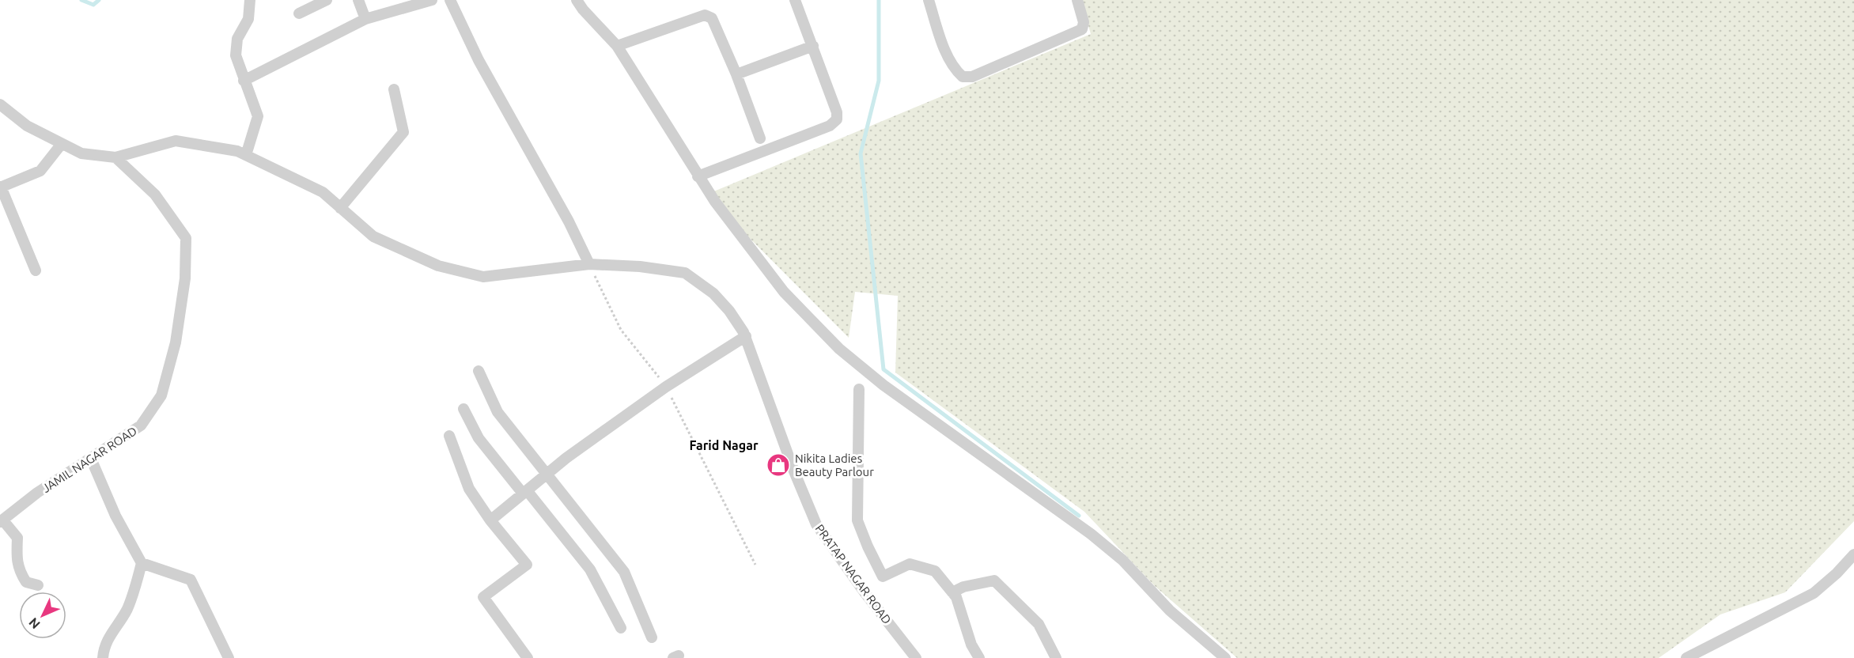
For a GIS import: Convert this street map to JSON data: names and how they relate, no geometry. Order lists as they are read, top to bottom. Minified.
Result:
{"streets":{"street":["JAMIL NAGAR ROAD","PRATAP NAGAR ROAD"]},"crossings":[["JAMIL NAGAR ROAD","PRATAP NAGAR ROAD"]],"districts":["Farid Nagar"],"places":{"shop":["Nikita Ladies Beauty Parlour"]},"north":"bottom left"}
